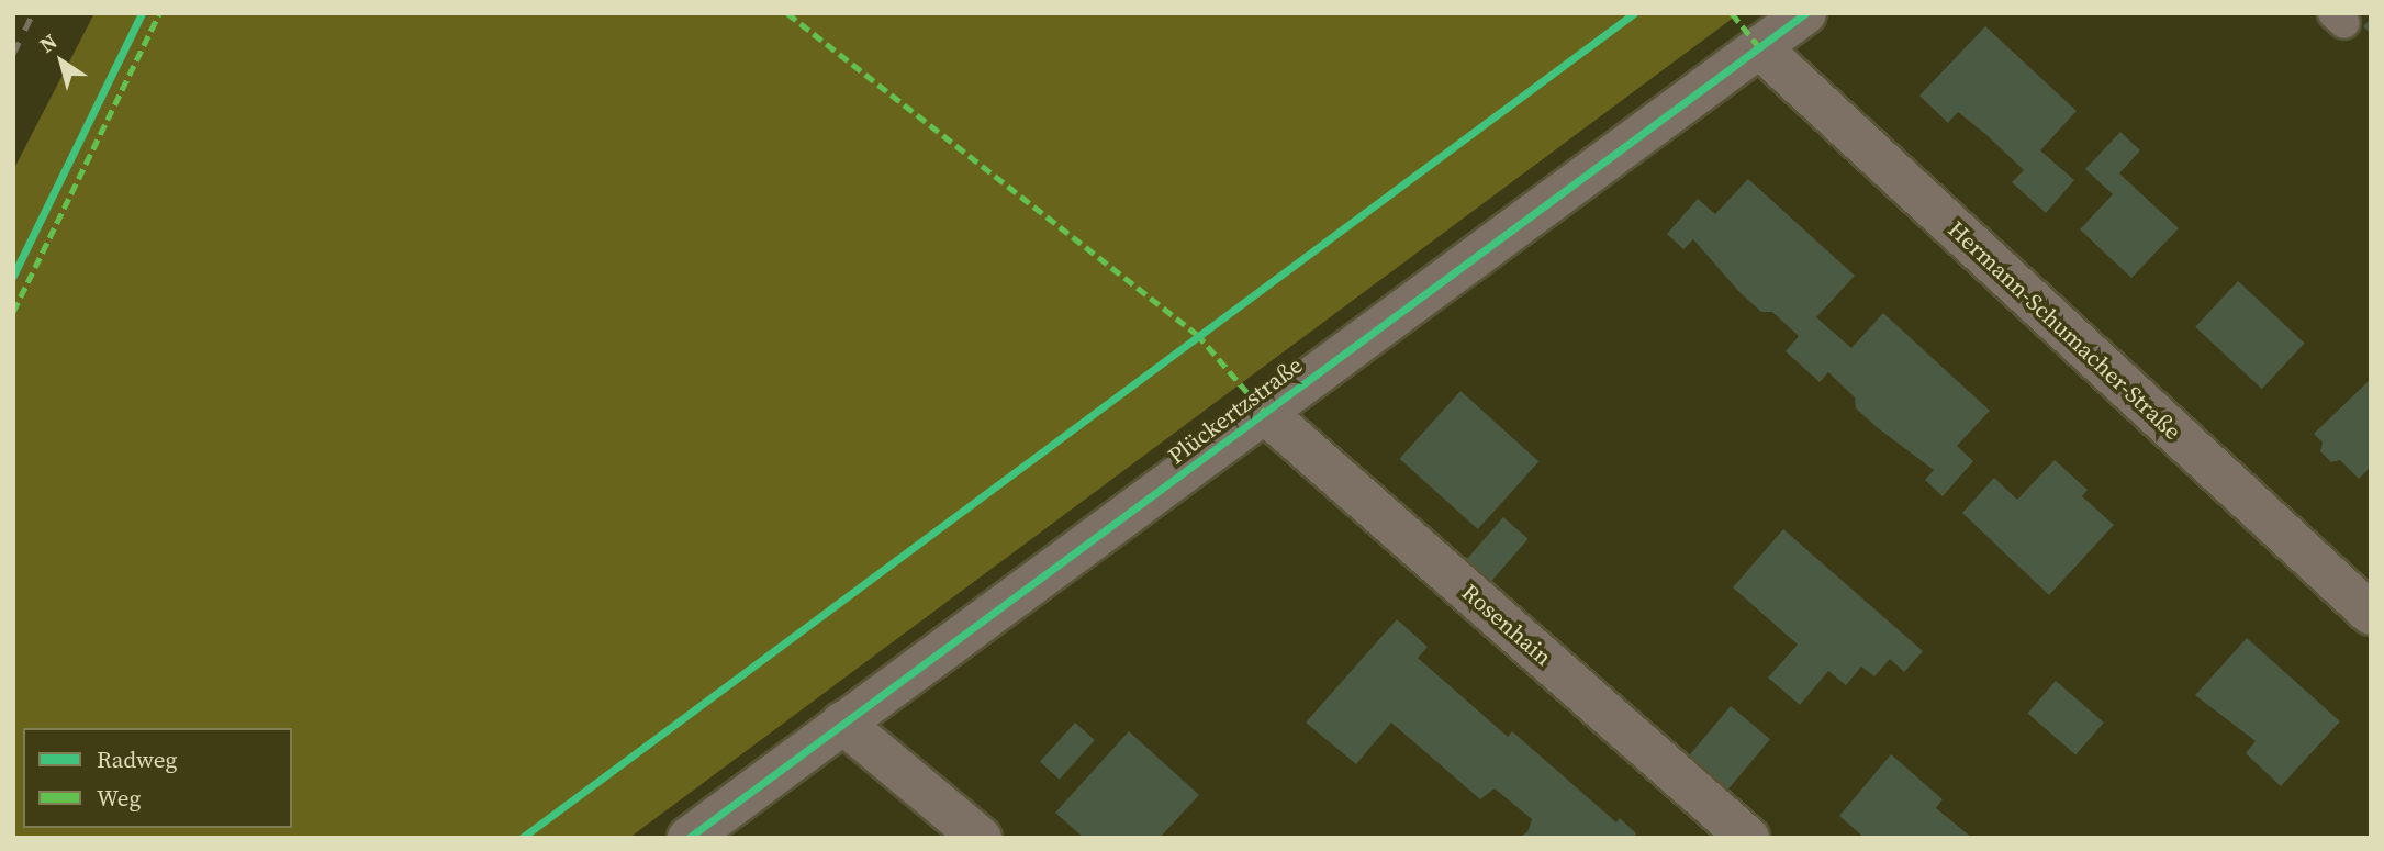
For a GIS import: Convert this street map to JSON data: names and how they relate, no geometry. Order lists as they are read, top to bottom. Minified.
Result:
{"streets":{"street":["Hermann-Schumacher-Straße","Plückertzstraße","Rosenhain"]},"crossings":[["Hermann-Schumacher-Straße","Plückertzstraße"],["Plückertzstraße","Rosenhain"]],"legend":["Radweg","Weg"],"north":"top left"}
